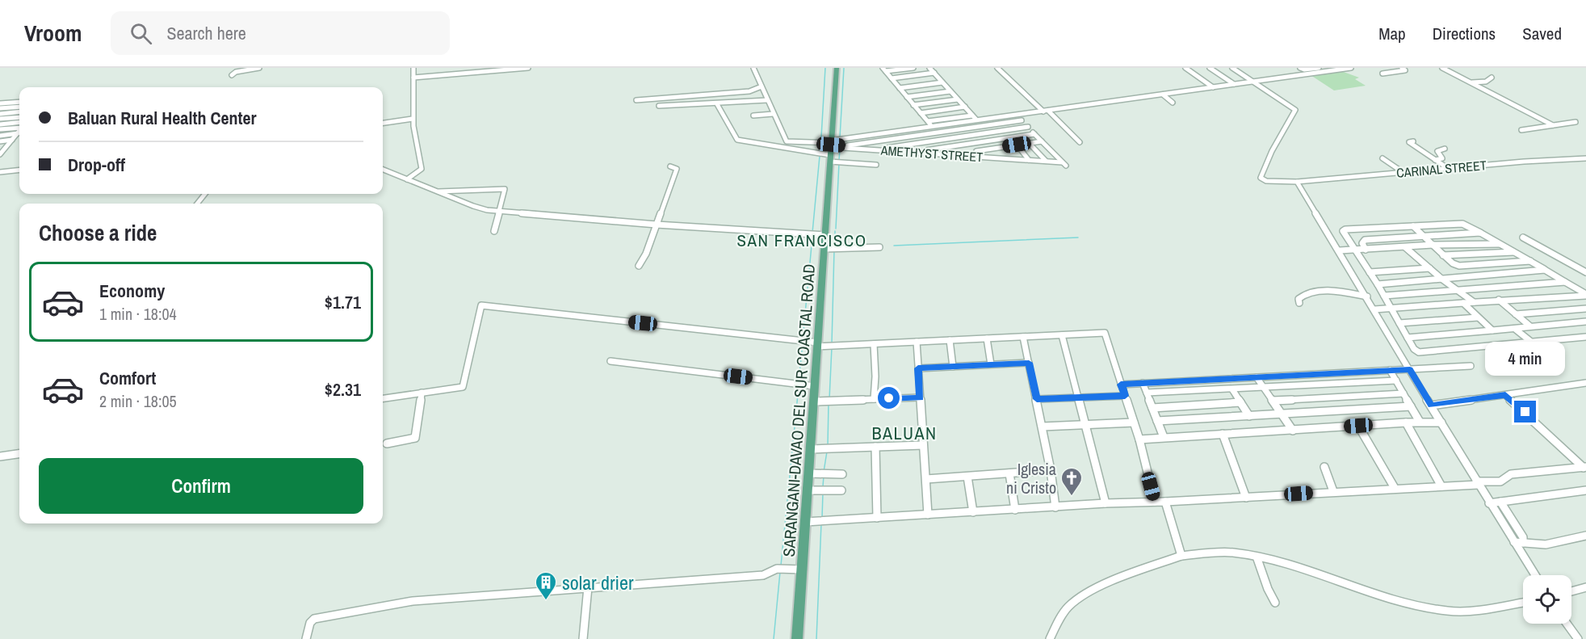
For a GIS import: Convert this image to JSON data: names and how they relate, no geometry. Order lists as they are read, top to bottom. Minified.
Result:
{"streets":{"main road":["SARANGANI-DAVAO DEL SUR COASTAL ROAD"],"street":["AMETHYST STREET","CARINAL STREET"]},"crossings":[["AMETHYST STREET","SARANGANI-DAVAO DEL SUR COASTAL ROAD"]],"districts":["SAN FRANCISCO","BALUAN"],"places":{"church":["Iglesia ni Cristo"],"building":["solar drier"]},"page":{"header":"Vroom","search":"Search here","nav":["Map","Directions","Saved"],"banner":["Baluan Rural Health Center","Drop-off"],"heading":"Choose a ride","list":[{"name":"Economy","note":"1 min · 18:04","value":"$1.71"},{"name":"Comfort","note":"2 min · 18:05","value":"$2.31"}],"bubble":"4 min","buttons":"Confirm"}}
